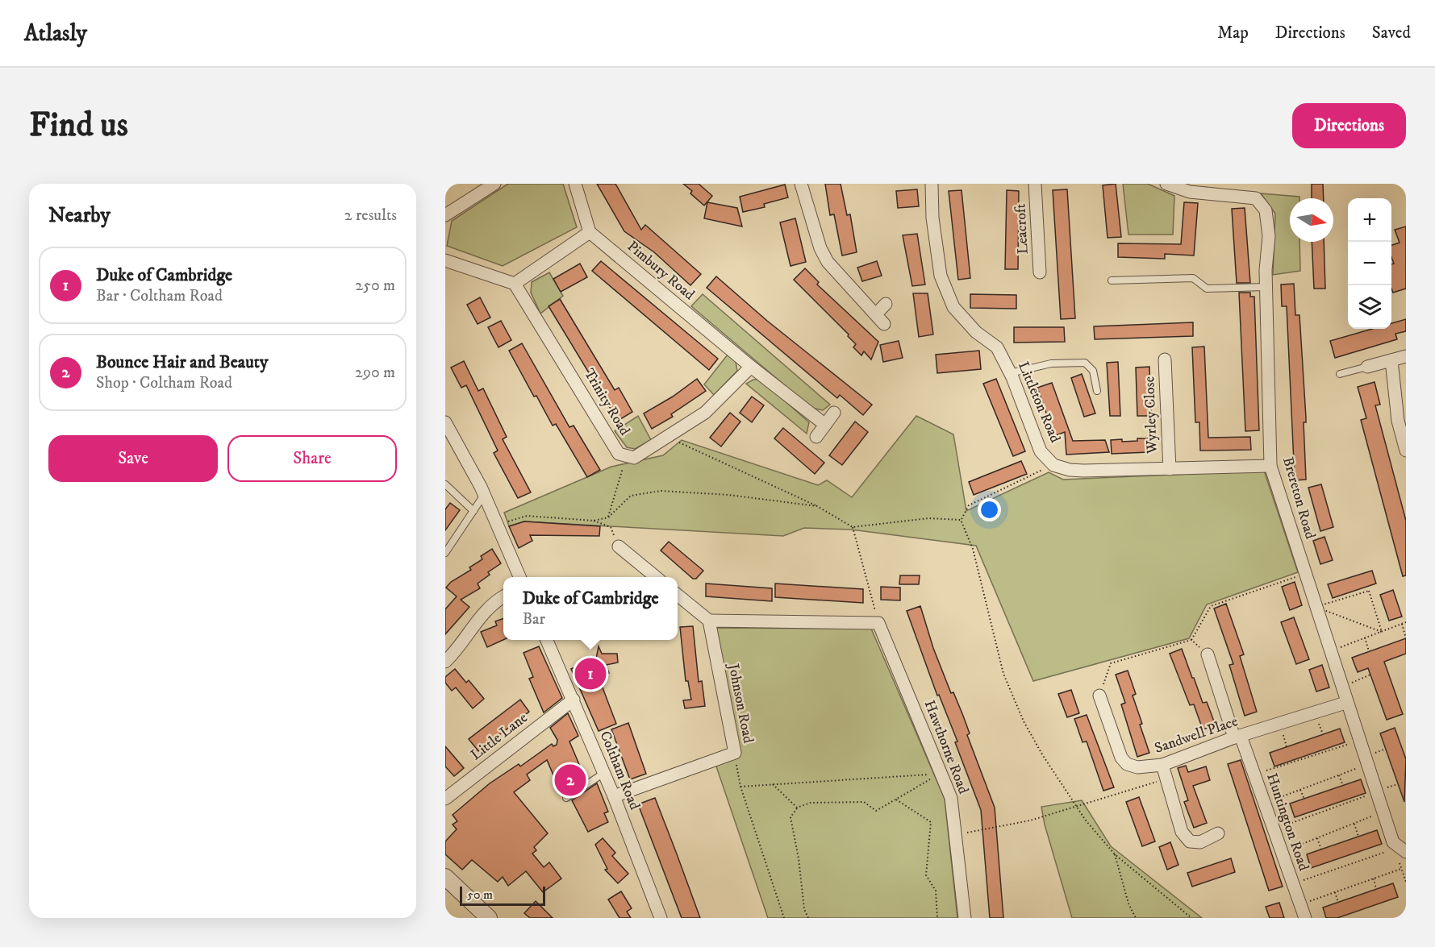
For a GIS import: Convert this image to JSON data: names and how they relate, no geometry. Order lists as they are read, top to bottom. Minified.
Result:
{"streets":{"street":["Leacroft","Pimbury Road","Trinity Road","Littleton Road","Wyrley Close","Brereton Road","Johnson Road","Sandwell Place","Little Lane","Hawthorne Road","Coltham Road","Huntington Road"]},"crossings":[["Pimbury Road","Trinity Road"],["Littleton Road","Wyrley Close"],["Littleton Road","Brereton Road"],["Brereton Road","Sandwell Place"],["Johnson Road","Coltham Road"],["Sandwell Place","Huntington Road"],["Little Lane","Coltham Road"]],"scale_bar":"50 m","north":"right","page":{"header":"Atlasly","nav":["Map","Directions","Saved"],"buttons":["Directions",["Save","Share"]],"title":"Find us","heading":["Nearby","2 results"],"map_buttons":["+","−"],"list":[{"mark":"1","name":"Duke of Cambridge","note":"Bar · Coltham Road","value":"250 m"},{"mark":"2","name":"Bounce Hair and Beauty","note":"Shop · Coltham Road","value":"290 m"}],"popup":["Duke of Cambridge","Bar"],"pins":["1","2"],"scale":"50 m"}}
